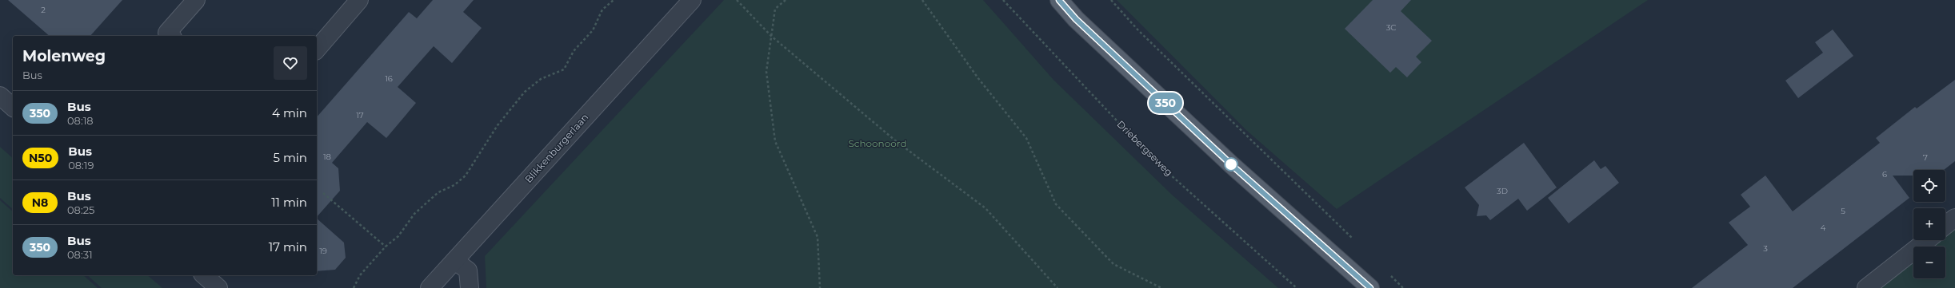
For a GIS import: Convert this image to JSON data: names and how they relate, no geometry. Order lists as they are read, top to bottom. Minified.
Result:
{"streets":{"street":["Blikkenburgerlaan"],"path":["Driebergseweg"]},"parks":["Schoonoord"],"lines":["bus line 350"],"house_numbers":["2","3C","16","17","18","7","6","3D","5","4","3","19"],"page":{"on_map":"350","heading":["Molenweg","Bus"],"list":[{"mark":"350","name":"Bus","note":"08:18","value":"4 min"},{"mark":"N50","name":"Bus","note":"08:19","value":"5 min"},{"mark":"N8","name":"Bus","note":"08:25","value":"11 min"},{"mark":"350","name":"Bus","note":"08:31","value":"17 min"}],"map_buttons":["+","−"]}}
